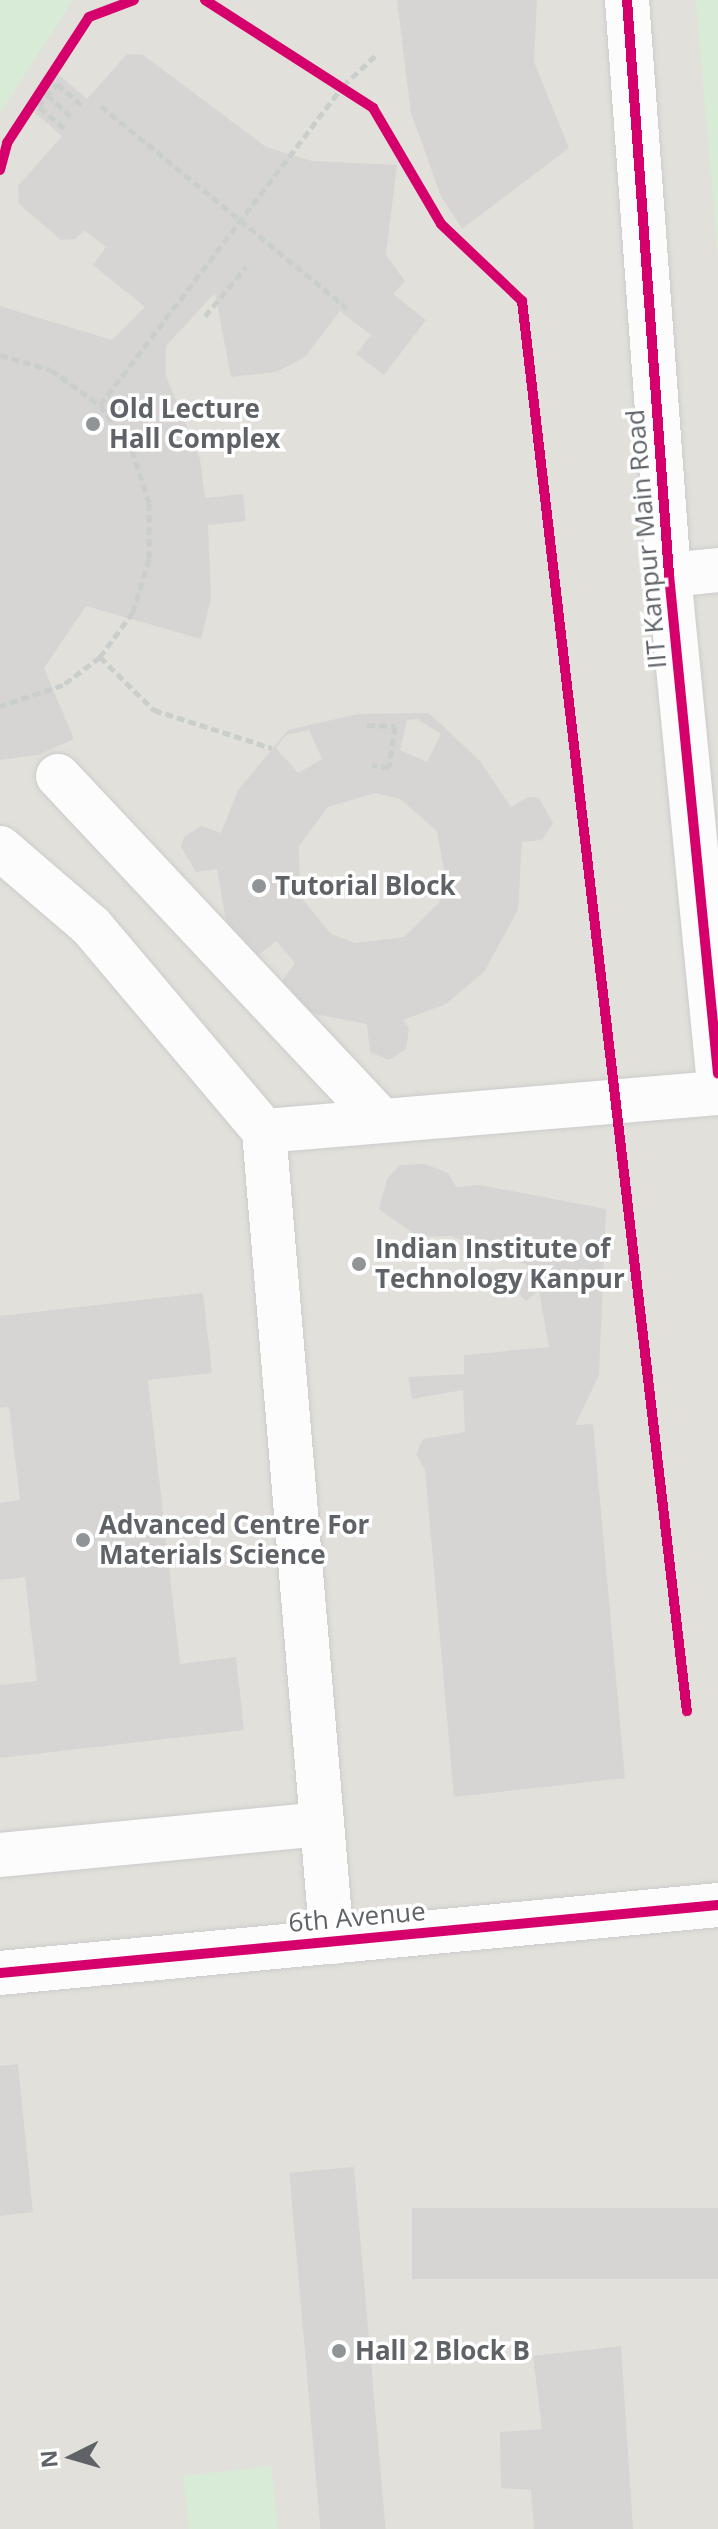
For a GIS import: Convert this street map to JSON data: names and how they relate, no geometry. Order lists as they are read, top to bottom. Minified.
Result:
{"streets":{"street":["IIT Kanpur Main Road","6th Avenue"]},"places":["Old Lecture Hall Complex","Tutorial Block","Indian Institute of Technology Kanpur","Advanced Centre For Materials Science","Hall 2 Block B"],"north":"left"}
